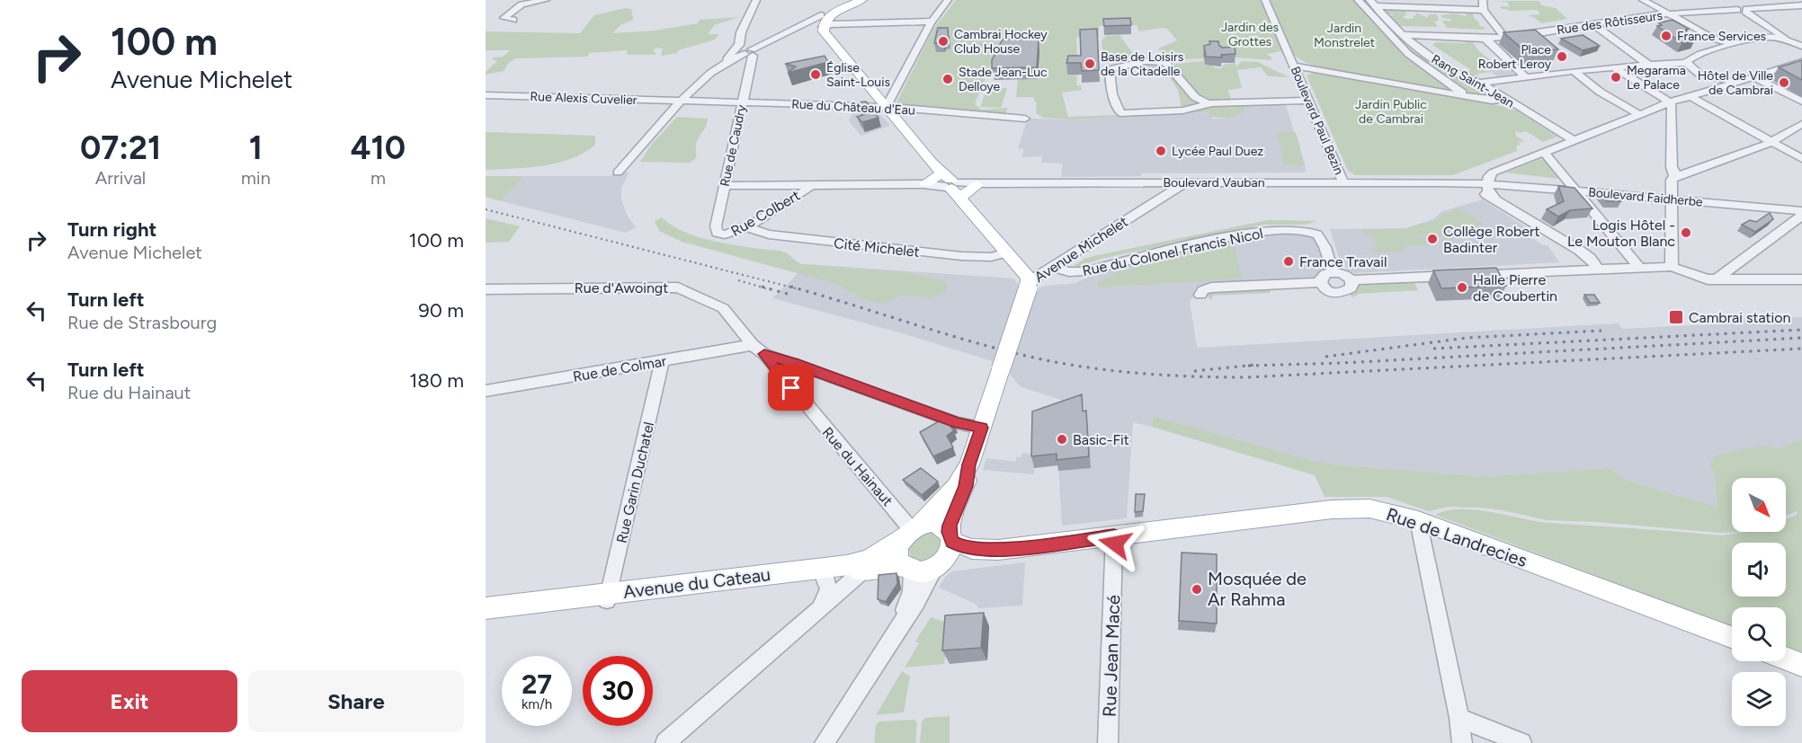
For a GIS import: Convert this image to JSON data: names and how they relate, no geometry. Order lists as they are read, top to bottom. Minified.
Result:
{"streets":{"main road":["Avenue Michelet","Rue de Landrecies","Avenue du Cateau"],"street":["Rue des Rôtisseurs","Rang Saint-Jean","Rue Alexis Cuvelier","Rue du Château d'Eau","Boulevard Paul Bezin","Rue de Caudry","Boulevard Vauban","Boulevard Faidherbe","Rue Colbert","Cité Michelet","Rue du Colonel Francis Nicol","Rue d'Awoingt","Rue de Colmar","Rue du Hainaut","Rue Garin Duchatel","Rue Jean Macé"]},"crossings":[["Rue Alexis Cuvelier","Rue du Château d'Eau"],["Rue du Château d'Eau","Rue de Caudry"],["Boulevard Paul Bezin","Boulevard Vauban"],["Rue de Caudry","Rue Colbert"],["Boulevard Vauban","Boulevard Faidherbe"],["Boulevard Vauban","Avenue Michelet"],["Rue Colbert","Cité Michelet"],["Avenue Michelet","Rue du Colonel Francis Nicol"],["Avenue Michelet","Rue du Hainaut"],["Avenue Michelet","Rue de Landrecies"],["Avenue Michelet","Avenue du Cateau"],["Rue d'Awoingt","Rue de Colmar"],["Rue d'Awoingt","Rue du Hainaut"],["Rue de Colmar","Rue du Hainaut"],["Rue de Colmar","Rue Garin Duchatel"],["Rue du Hainaut","Rue de Landrecies"],["Rue du Hainaut","Avenue du Cateau"],["Rue Garin Duchatel","Avenue du Cateau"],["Rue de Landrecies","Avenue du Cateau"],["Rue de Landrecies","Rue Jean Macé"]],"parks":["Jardin des Grottes","Jardin Monstrelet","Jardin Public de Cambrai"],"places":{"other":["France Services","Cambrai Hockey Club House","Place Robert Leroy","Base de Loisirs de la Citadelle","Église Saint-Louis","Megarama Le Palace","Stade Jean-Luc Delloye","Hôtel de Ville de Cambrai","Lycée Paul Duez","Logis Hôtel - Le Mouton Blanc","Collège Robert Badinter","France Travail","Halle Pierre de Coubertin","Basic-Fit","Mosquée de Ar Rahma"],"transit":["Cambrai station"]},"north":"bottom right","page":{"turn":["100 m","Avenue Michelet"],"eta":["07:21","Arrival","1","min","410","m"],"list":[{"name":"Turn right","note":"Avenue Michelet","value":"100 m"},{"name":"Turn left","note":"Rue de Strasbourg","value":"90 m"},{"name":"Turn left","note":"Rue du Hainaut","value":"180 m"}],"speed":"27 km/h","limit":"30","buttons":["Exit","Share"]}}
